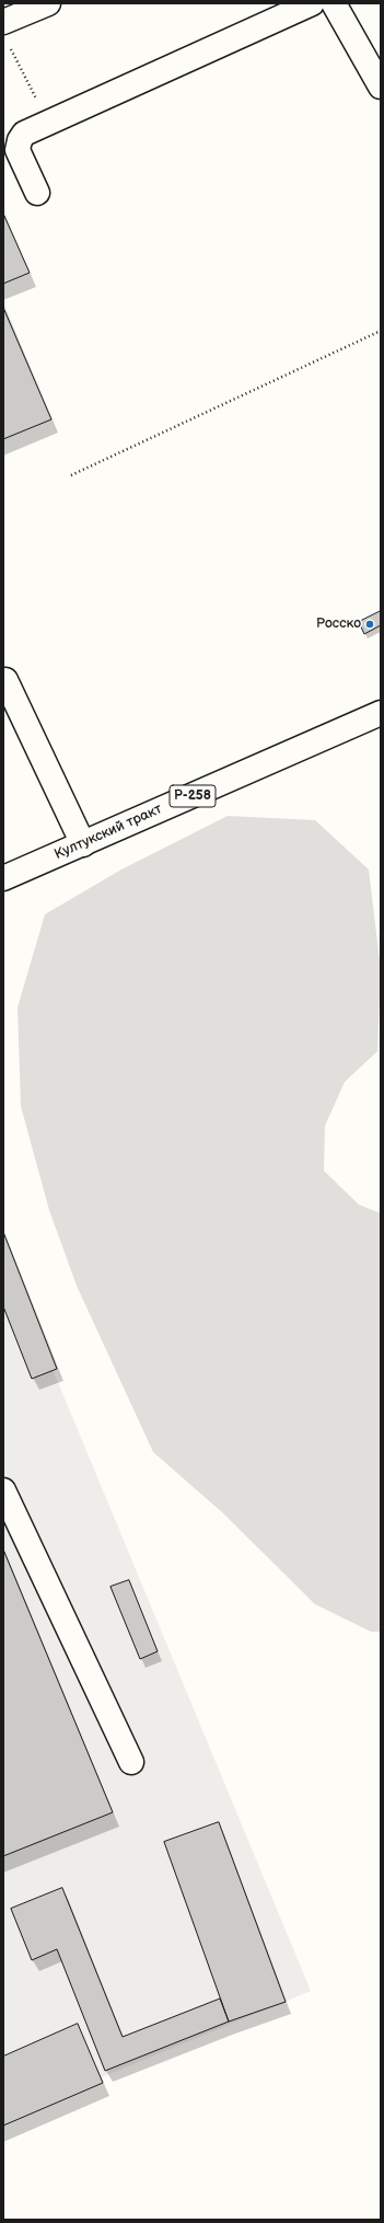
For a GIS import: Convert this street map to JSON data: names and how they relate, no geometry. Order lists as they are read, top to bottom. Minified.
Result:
{"streets":{"main road":["Р-258","Култукский тракт"]},"places":["Росско"]}
